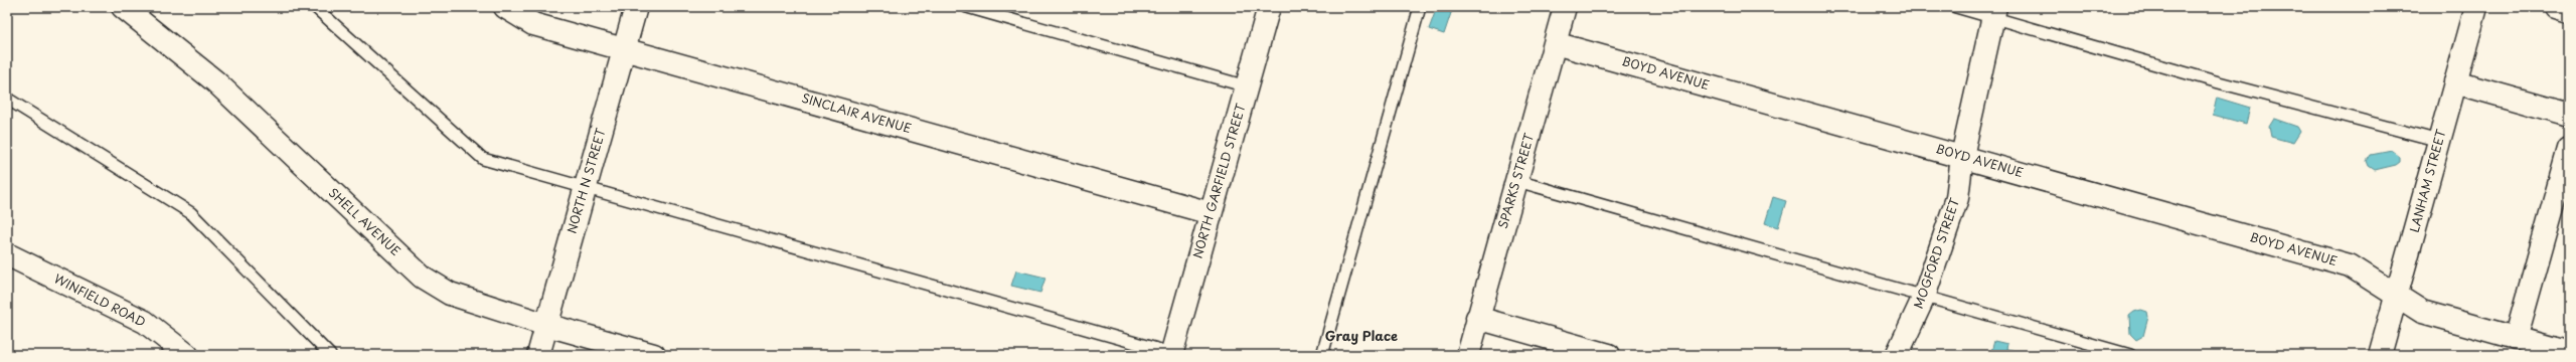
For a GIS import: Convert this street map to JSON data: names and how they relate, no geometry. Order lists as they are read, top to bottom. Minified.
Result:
{"streets":{"street":["BOYD AVENUE","SINCLAIR AVENUE","NORTH N STREET","NORTH GARFIELD STREET","SPARKS STREET","LANHAM STREET","SHELL AVENUE","MOGFORD STREET","WINFIELD ROAD"]},"crossings":[["BOYD AVENUE","SPARKS STREET"],["BOYD AVENUE","LANHAM STREET"],["BOYD AVENUE","MOGFORD STREET"],["SINCLAIR AVENUE","NORTH N STREET"],["SINCLAIR AVENUE","NORTH GARFIELD STREET"],["NORTH N STREET","SHELL AVENUE"]],"districts":["Gray Place"]}
